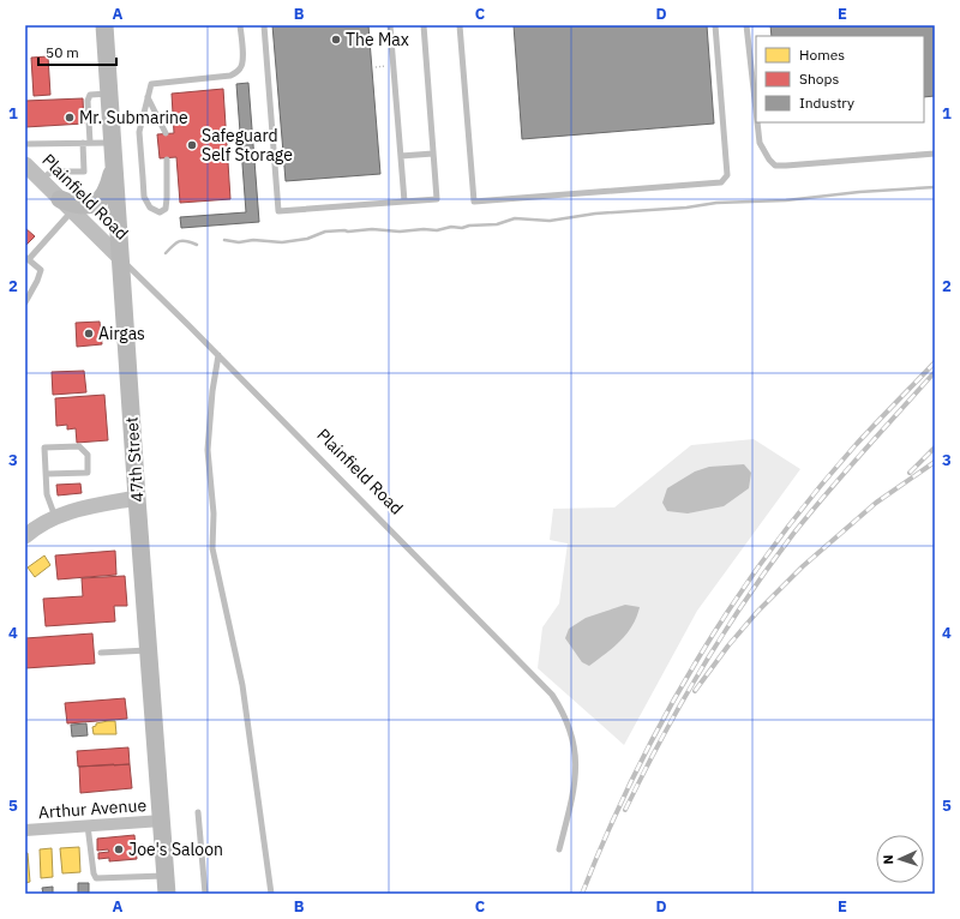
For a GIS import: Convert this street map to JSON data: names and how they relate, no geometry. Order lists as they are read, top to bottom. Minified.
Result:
{"streets":{"main road":["47th Street"],"street":["Plainfield Road","Arthur Avenue"]},"crossings":[["Plainfield Road","47th Street"],["47th Street","Arthur Avenue"]],"places":["The Max","Mr. Submarine","Safeguard Self Storage","Airgas","Joe's Saloon"],"legend":["Homes","Shops","Industry"],"scale_bar":"50 m","north":"left","grid":{"columns":["A","B","C","D","E"],"rows":["1","2","3","4","5"]}}
